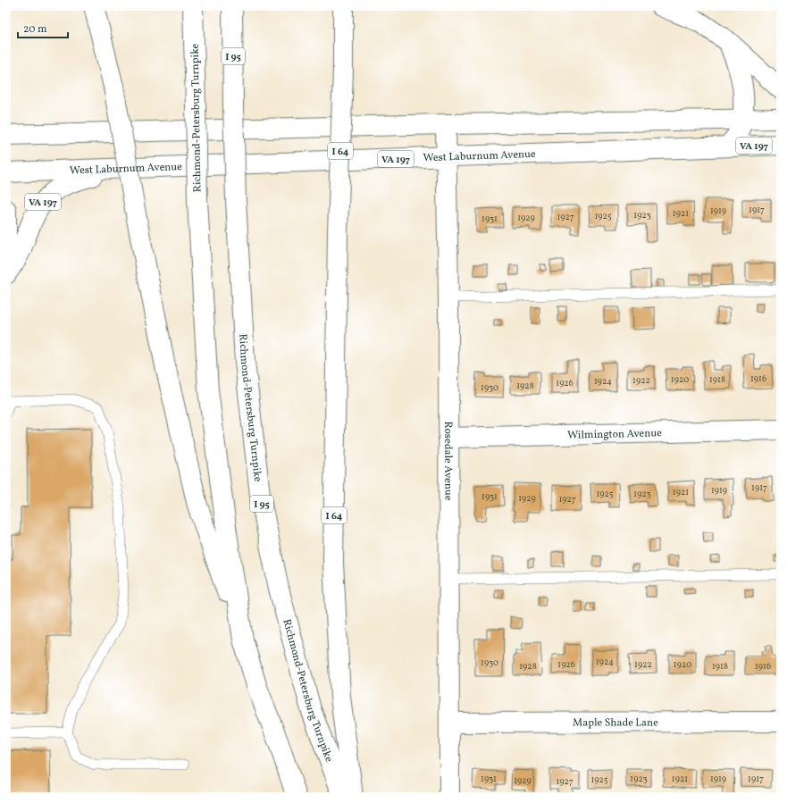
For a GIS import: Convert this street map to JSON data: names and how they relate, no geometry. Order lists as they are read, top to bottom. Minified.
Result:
{"streets":{"main road":["I 95","Richmond-Petersburg Turnpike","VA 197","I 64","West Laburnum Avenue","Wilmington Avenue","Rosedale Avenue","Maple Shade Lane"]},"crossings":[["VA 197","West Laburnum Avenue"],["West Laburnum Avenue","Rosedale Avenue"],["Wilmington Avenue","Rosedale Avenue"],["Rosedale Avenue","Maple Shade Lane"]],"house_numbers":["1917","1919","1921","1923","1925","1927","1929","1931","1916","1920","1918","1922","1924","1926","1928","1930","1917","1919","1921","1925","1923","1931","1929","1927","1924","1930","1926","1922","1920","1928","1918","1916","1931","1923","1921","1919","1917","1925","1929","1927"],"scale_bar":"20 m"}
